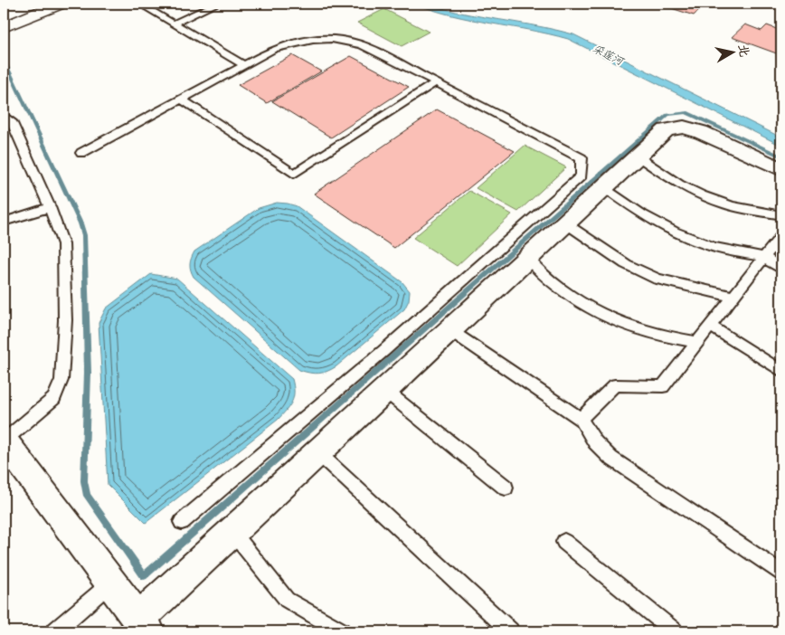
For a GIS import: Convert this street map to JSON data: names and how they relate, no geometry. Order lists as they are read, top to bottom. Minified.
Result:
{"water":["采莲河"],"north":"right"}
